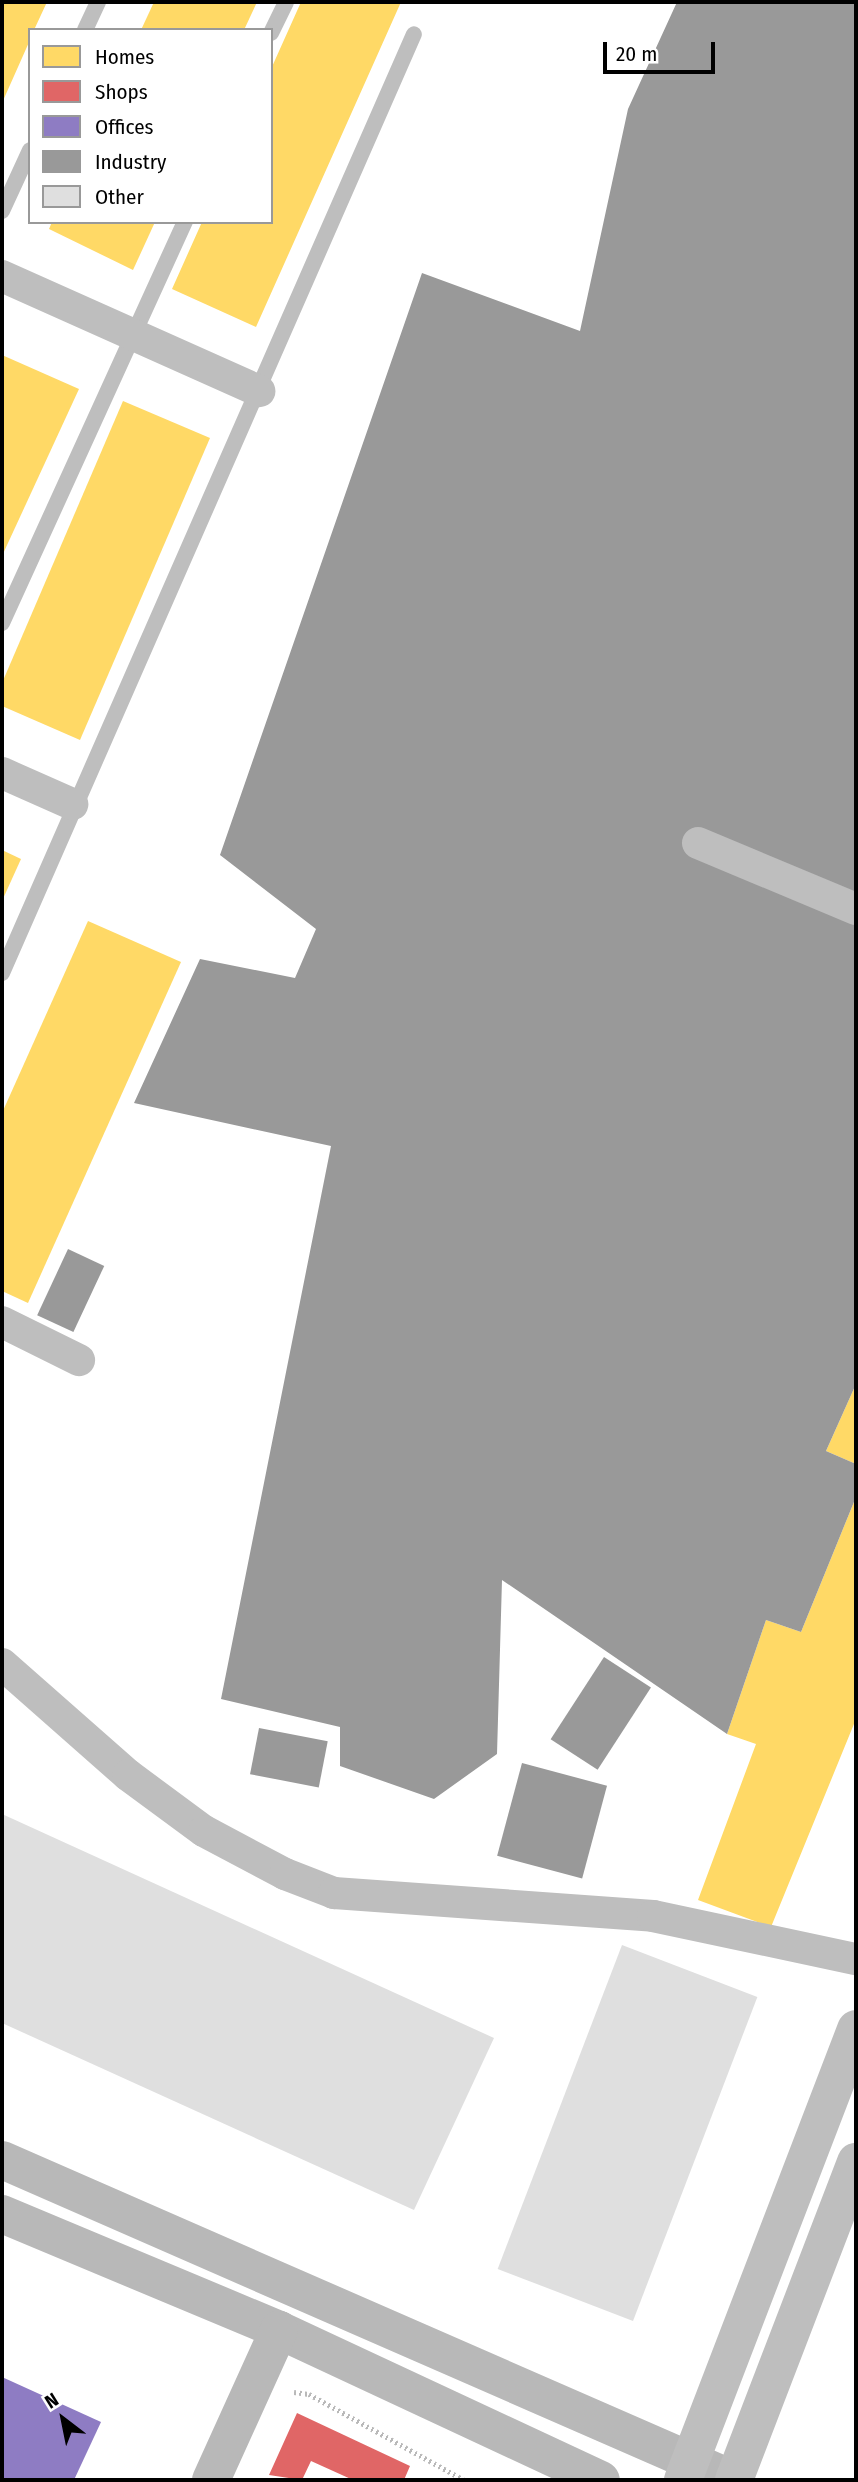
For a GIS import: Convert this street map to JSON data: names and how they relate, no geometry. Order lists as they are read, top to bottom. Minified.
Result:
{"legend":["Homes","Shops","Offices","Industry","Other"],"scale_bar":"20 m","north":"top left"}
